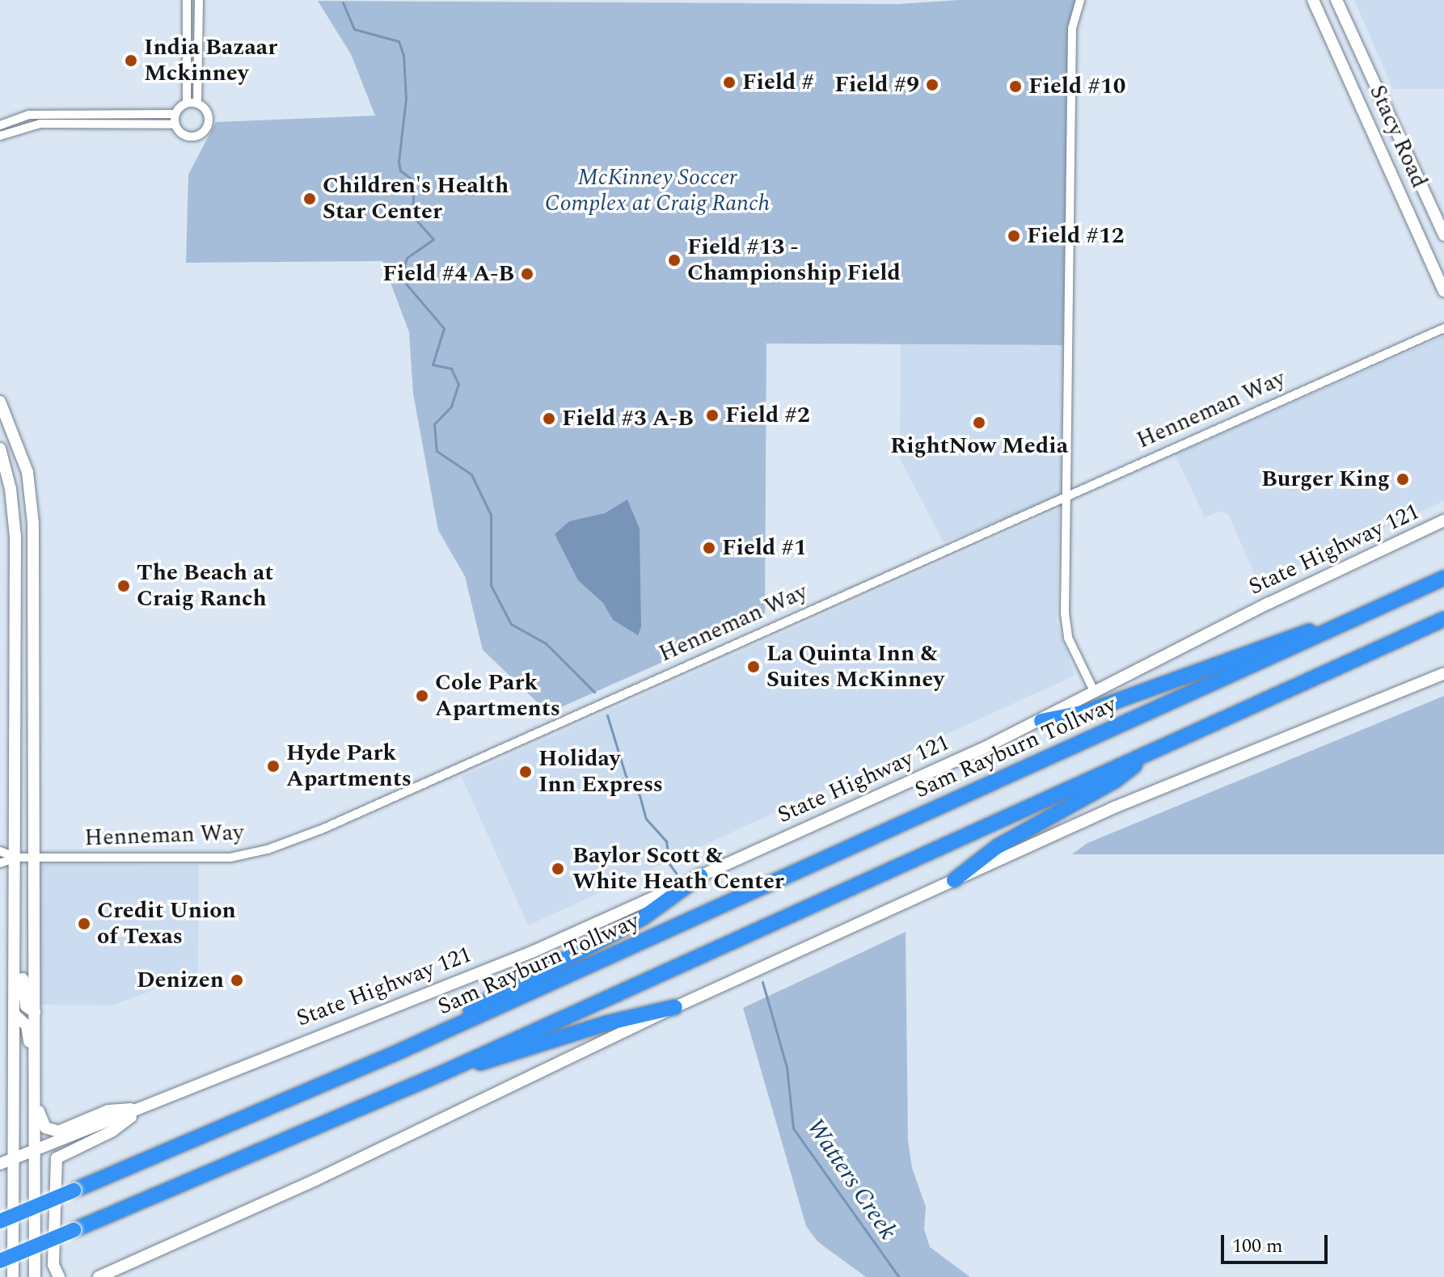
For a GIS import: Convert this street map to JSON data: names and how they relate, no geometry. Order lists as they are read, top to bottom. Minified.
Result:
{"streets":{"highway":["Sam Rayburn Tollway"],"main road":["Stacy Road","State Highway 121"],"street":["Henneman Way"]},"water":["Watters Creek"],"parks":["McKinney Soccer Complex at Craig Ranch"],"places":["India Bazaar Mckinney","Field #","Field #9","Field #10","Children's Health Star Center","Field #12","Field #13 - Championship Field","Field #4 A-B","Field #2","Field #3 A-B","RightNow Media","Burger King","Field #1","The Beach at Craig Ranch","La Quinta Inn & Suites McKinney","Cole Park Apartments","Hyde Park Apartments","Holiday Inn Express","Baylor Scott & White Heath Center","Credit Union of Texas","Denizen"],"scale_bar":"100 m"}
